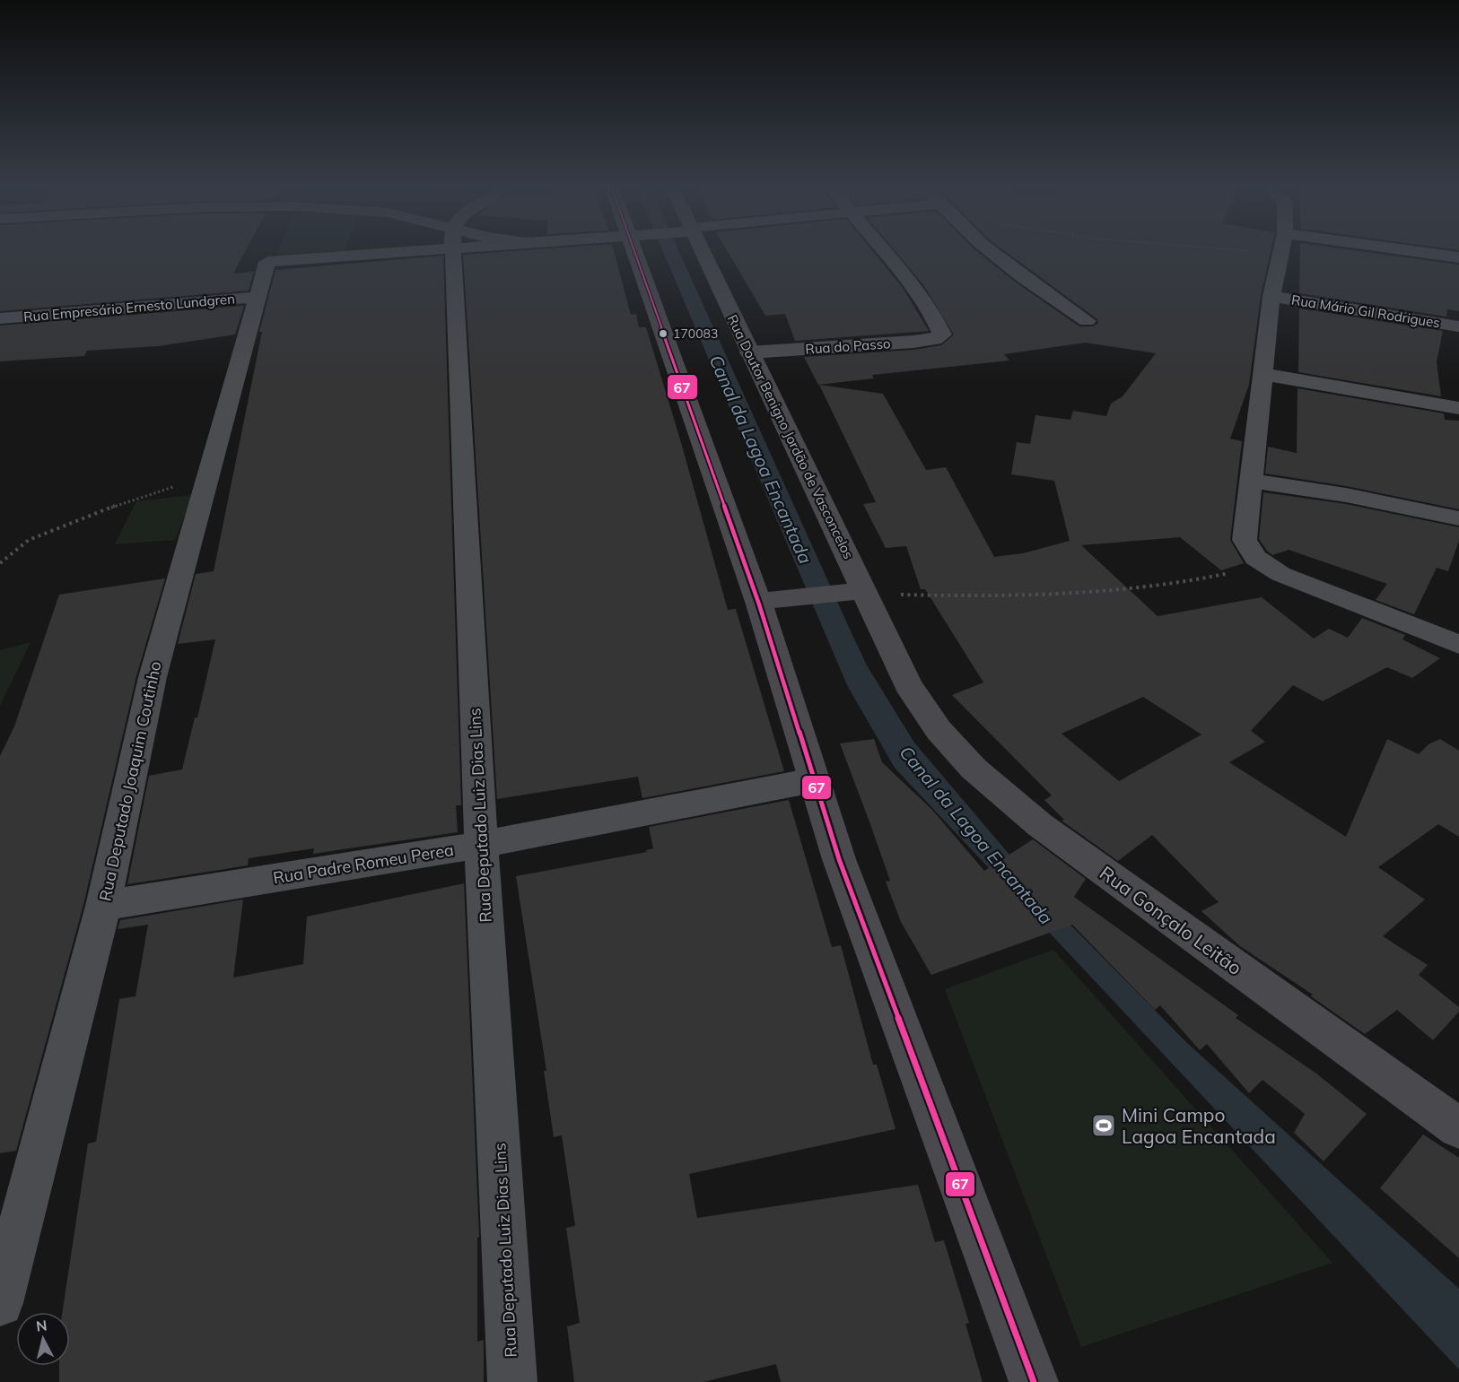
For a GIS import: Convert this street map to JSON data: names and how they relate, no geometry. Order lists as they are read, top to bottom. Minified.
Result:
{"streets":{"main road":["Rua Doutor Benigno Jordão de Vasconcelos","Rua Gonçalo Leitão"],"street":["Rua Empresário Ernesto Lundgren","Rua Mário Gil Rodrigues","Rua do Passo","Rua Deputado Joaquim Coutinho","Rua Deputado Luiz Dias Lins","Rua Padre Romeu Perea"]},"crossings":[["Rua Empresário Ernesto Lundgren","Rua Deputado Joaquim Coutinho"],["Rua do Passo","Rua Doutor Benigno Jordão de Vasconcelos"],["Rua Doutor Benigno Jordão de Vasconcelos","Rua Gonçalo Leitão"],["Rua Deputado Joaquim Coutinho","Rua Padre Romeu Perea"],["Rua Deputado Luiz Dias Lins","Rua Padre Romeu Perea"]],"water":["Canal da Lagoa Encantada"],"places":{"other":["170083"],"sports":["Mini Campo Lagoa Encantada"]},"lines":["transit line 67"],"north":"top"}
